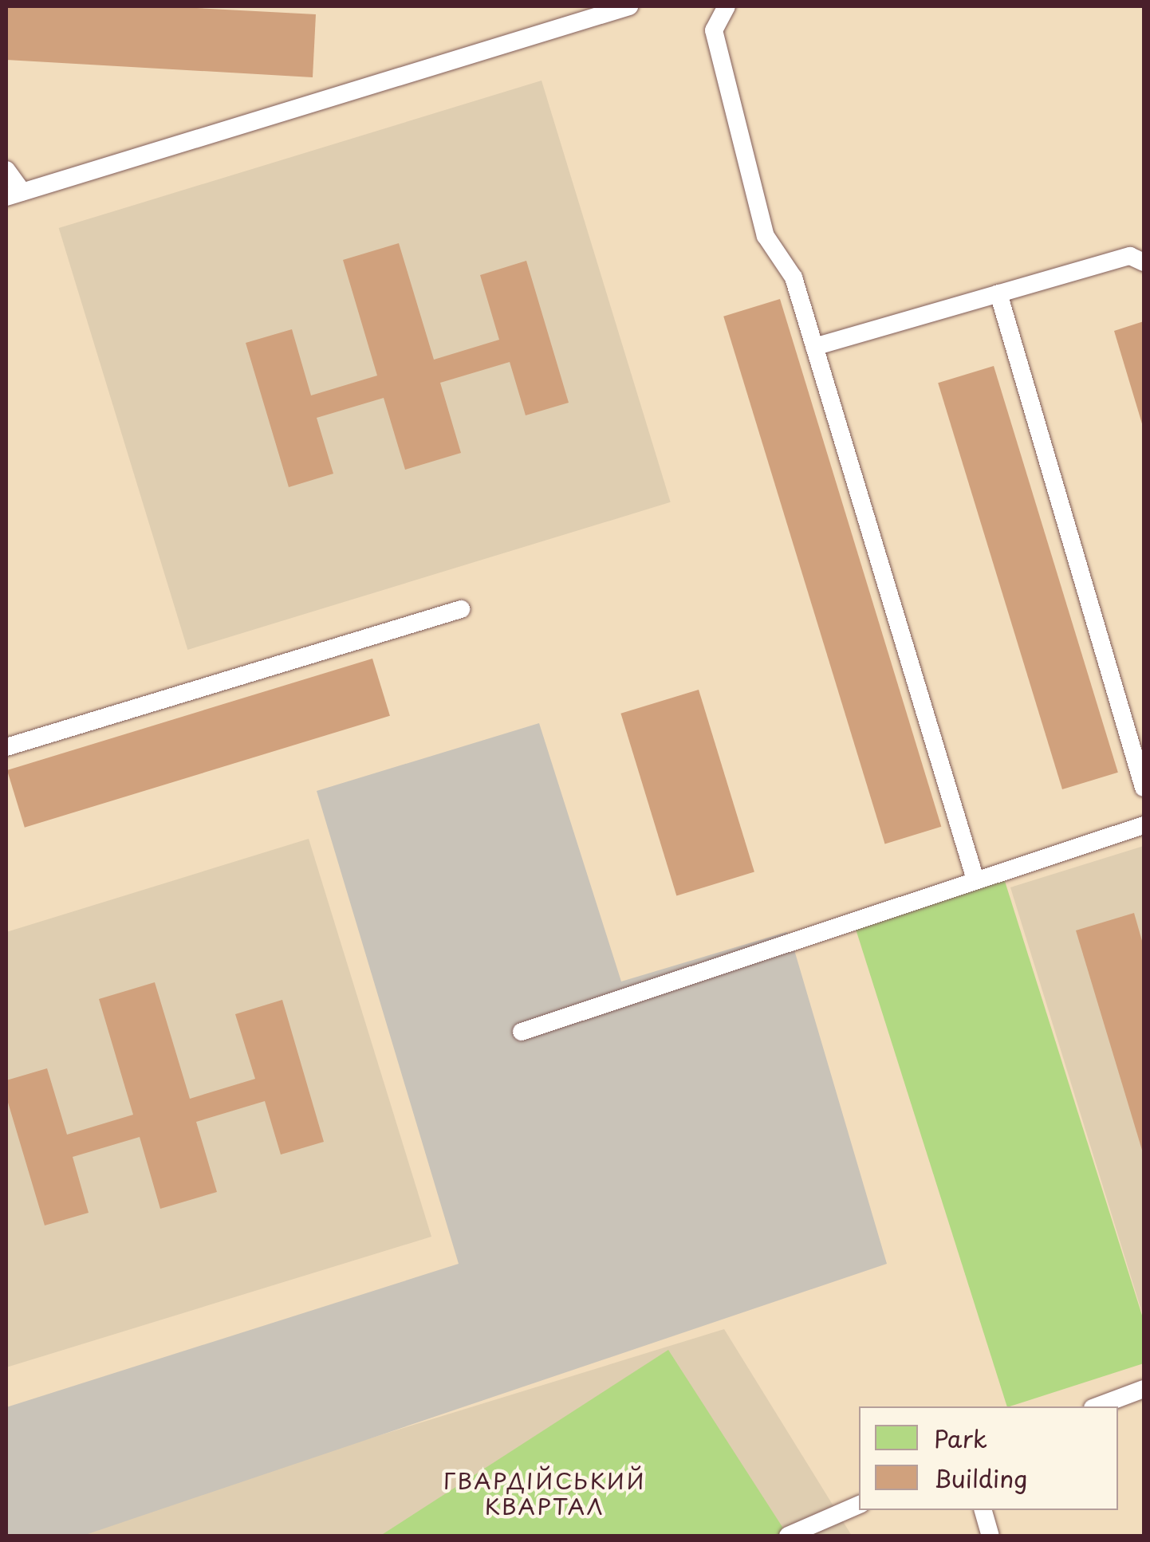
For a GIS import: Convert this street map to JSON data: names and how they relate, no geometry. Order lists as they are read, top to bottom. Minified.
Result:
{"districts":["ГВАРДІЙСЬКИЙ КВАРТАЛ"],"legend":["Park","Building"]}
